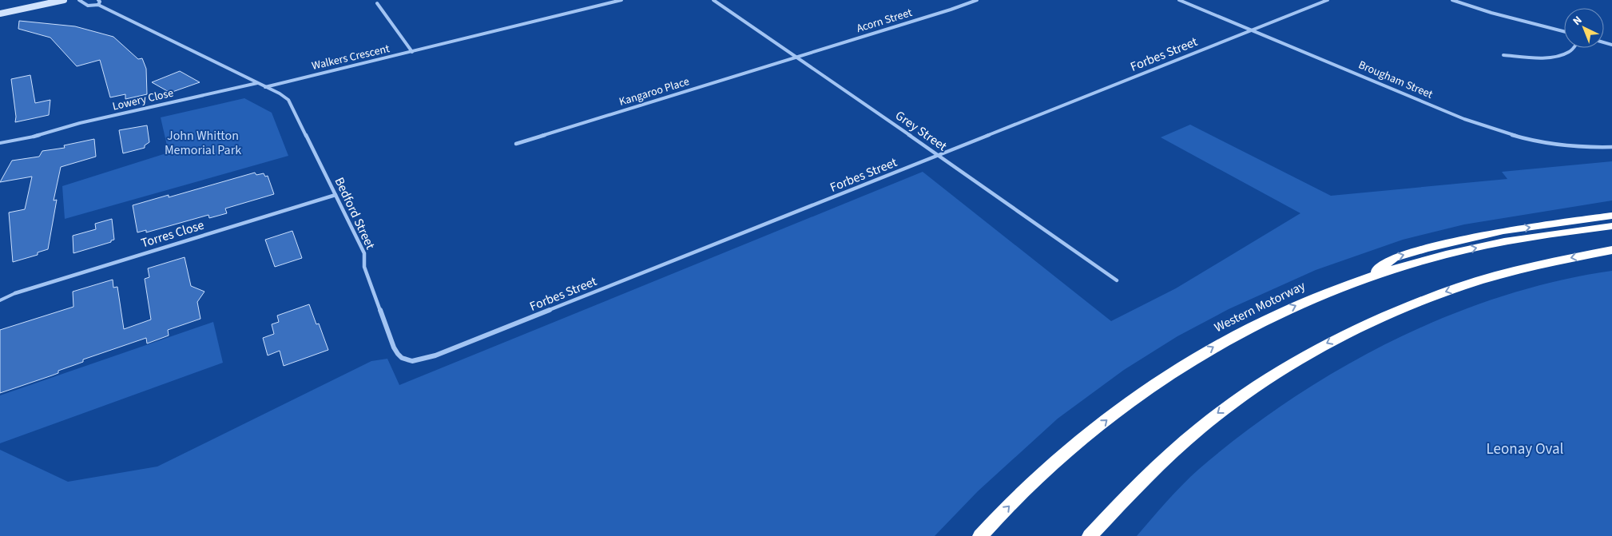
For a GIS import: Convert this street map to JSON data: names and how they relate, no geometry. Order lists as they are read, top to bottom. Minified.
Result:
{"streets":{"highway":["Western Motorway"],"street":["Acorn Street","Forbes Street","Walkers Crescent","Brougham Street","Kangaroo Place","Lowery Close","Grey Street","Bedford Street","Torres Close"]},"crossings":[["Acorn Street","Kangaroo Place"],["Acorn Street","Grey Street"],["Forbes Street","Brougham Street"],["Forbes Street","Grey Street"],["Forbes Street","Bedford Street"],["Walkers Crescent","Bedford Street"],["Kangaroo Place","Grey Street"],["Bedford Street","Torres Close"]],"parks":["John Whitton Memorial Park","Leonay Oval"],"north":"top left"}
